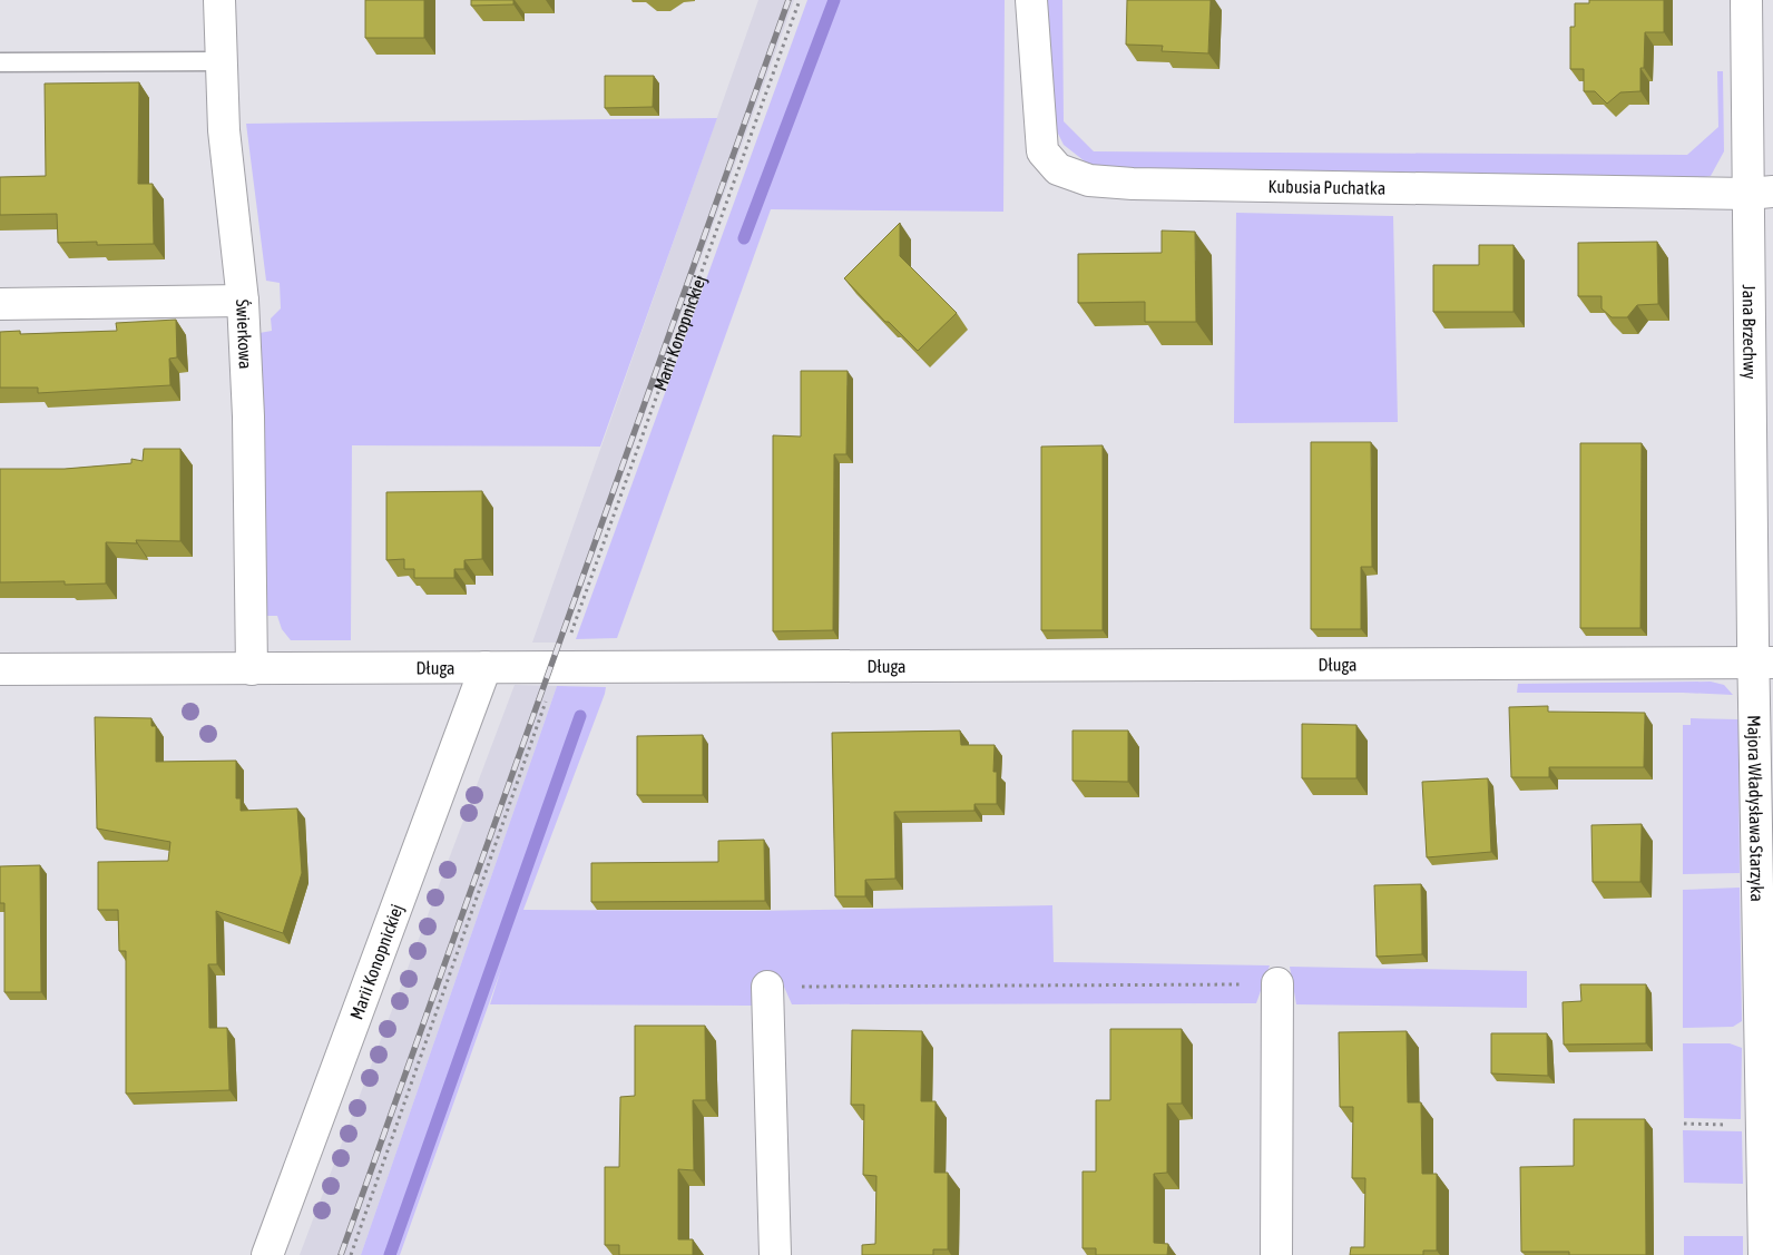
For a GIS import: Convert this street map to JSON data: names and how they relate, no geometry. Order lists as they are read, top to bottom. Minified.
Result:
{"streets":{"street":["Kubusia Puchatka","Jana Brzechwy","Marii Konopnickiej","Świerkowa","Długa","Majora Władysława Starzyka"]},"crossings":[["Kubusia Puchatka","Jana Brzechwy"],["Jana Brzechwy","Długa"],["Jana Brzechwy","Majora Władysława Starzyka"],["Marii Konopnickiej","Długa"],["Świerkowa","Długa"],["Długa","Majora Władysława Starzyka"]]}
